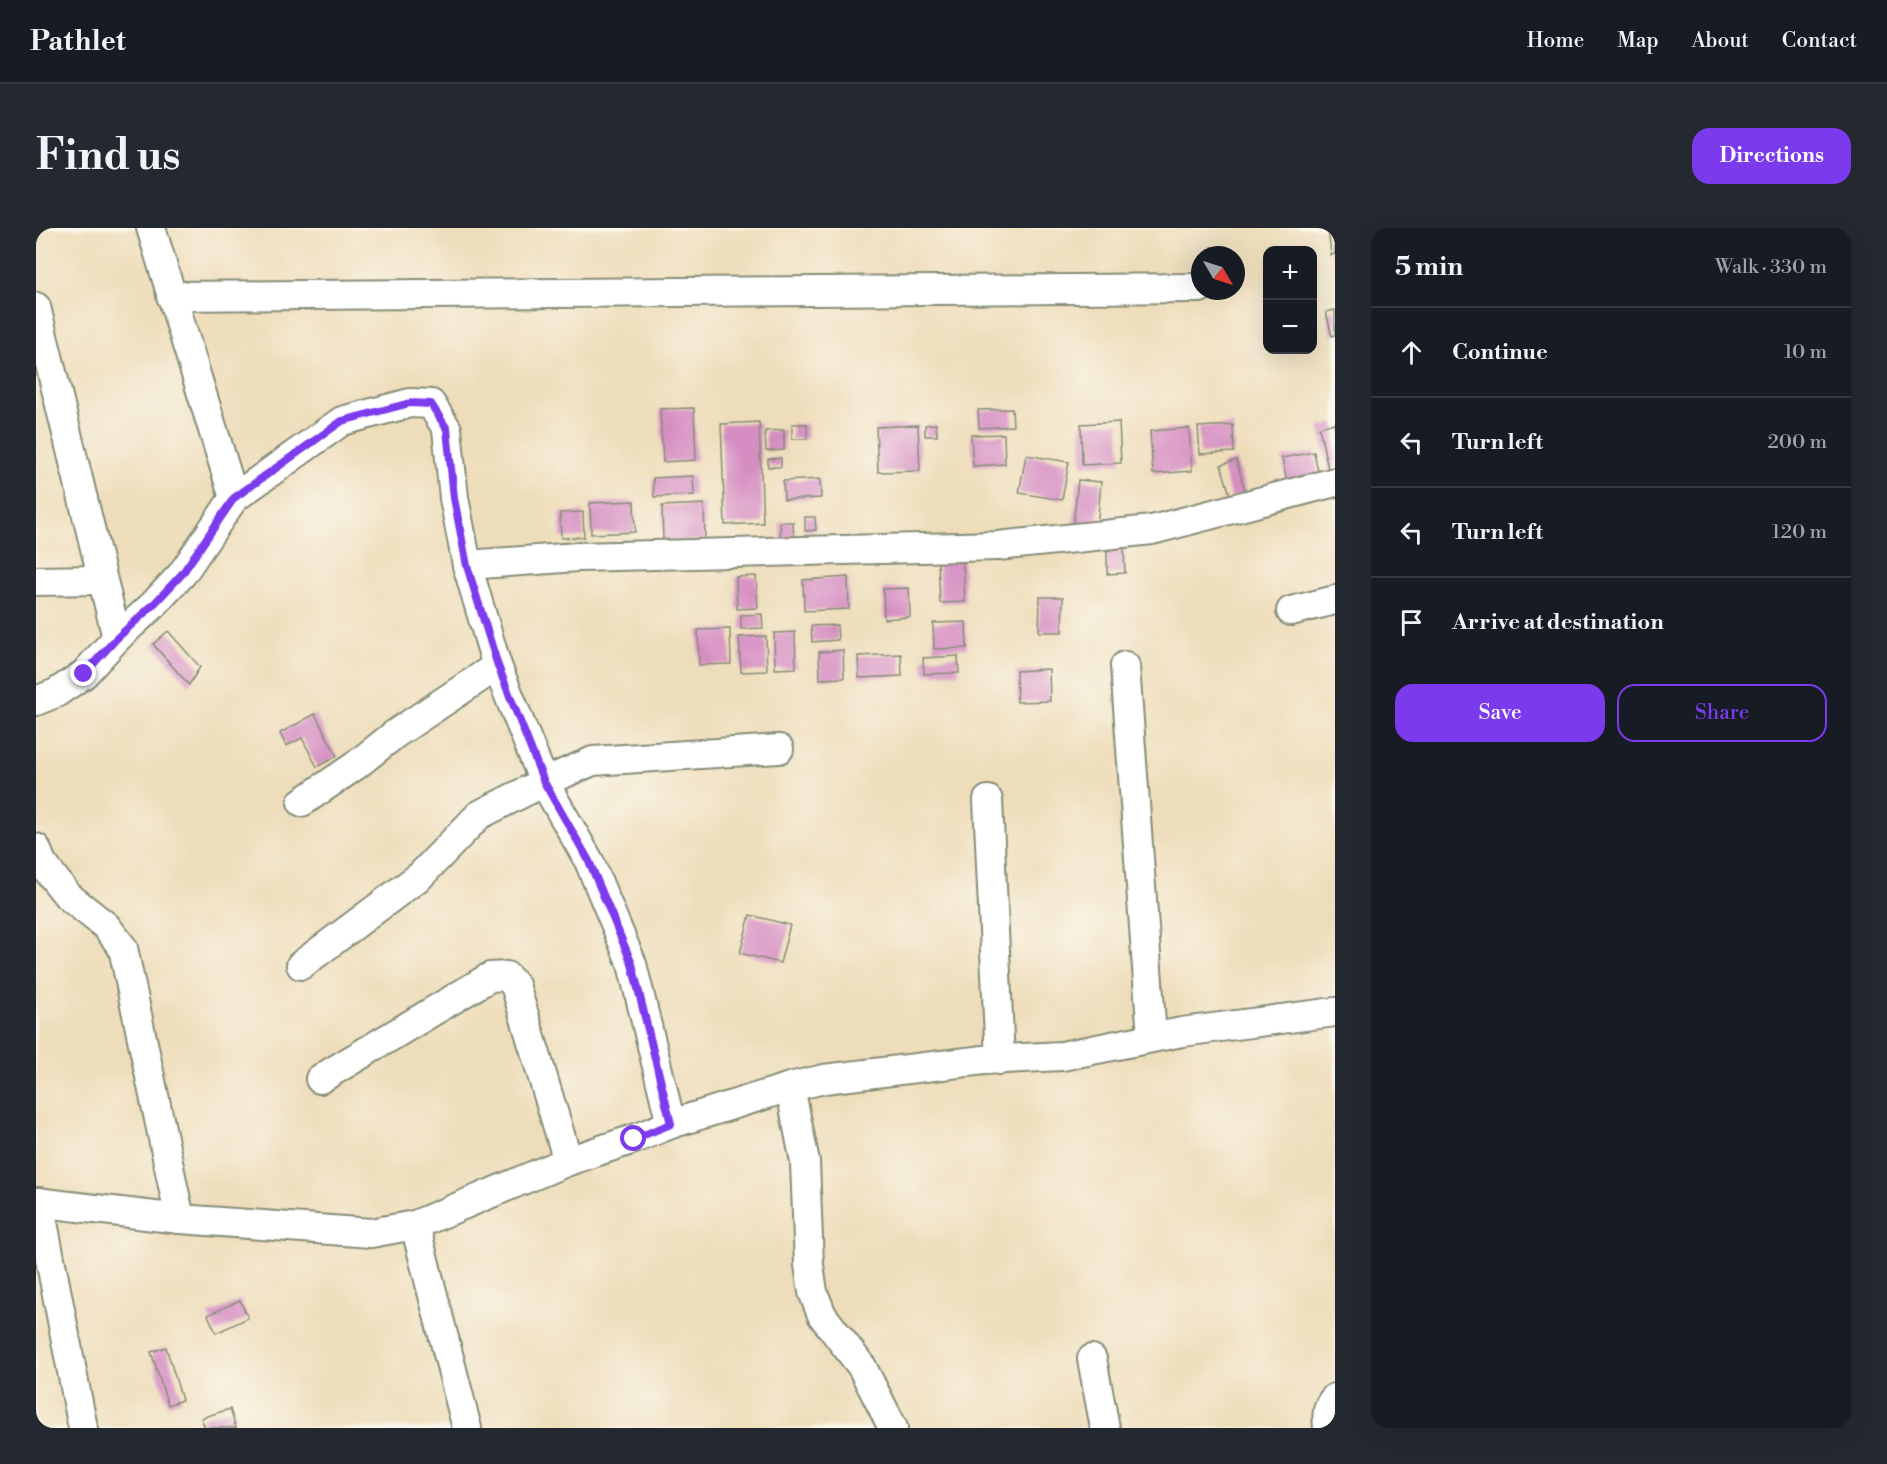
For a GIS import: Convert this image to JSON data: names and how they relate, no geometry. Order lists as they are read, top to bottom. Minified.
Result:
{"north":"bottom right","page":{"header":"Pathlet","nav":["Home","Map","About","Contact"],"buttons":["Directions",["Save","Share"]],"title":"Find us","heading":["5 min","Walk · 330 m"],"map_buttons":["+","−"],"list":[["Continue","10 m"],["Turn left","200 m"],["Turn left","120 m"],"Arrive at destination"]}}
